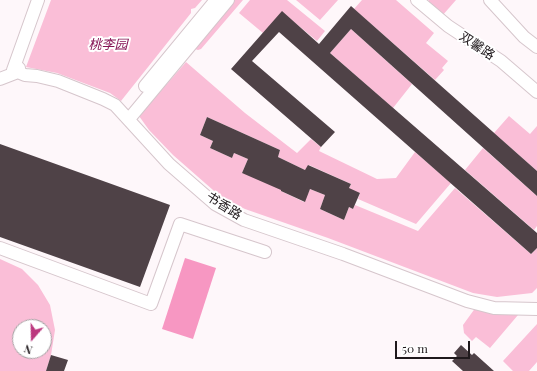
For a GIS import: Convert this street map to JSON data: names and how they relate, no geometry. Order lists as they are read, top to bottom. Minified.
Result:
{"streets":{"street":["双馨路","书香路"]},"parks":["桃李园"],"scale_bar":"50 m","north":"bottom"}
